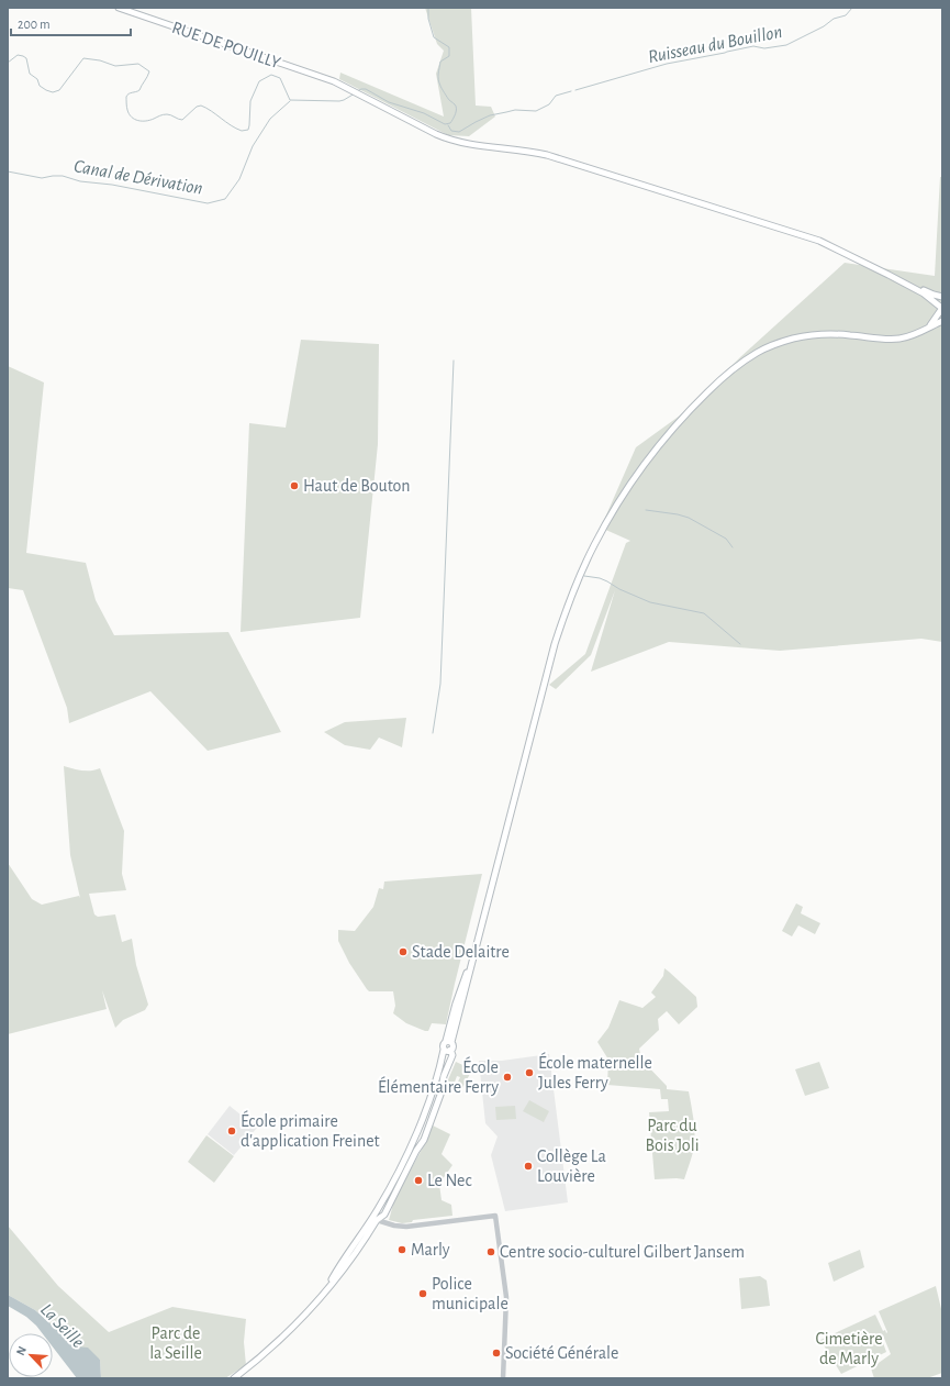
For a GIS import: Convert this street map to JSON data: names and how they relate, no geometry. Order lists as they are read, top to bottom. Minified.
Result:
{"streets":{"main road":["RUE DE POUILLY"]},"water":["Ruisseau du Bouillon","Canal de Dérivation","La Seille"],"parks":["Parc du Bois Joli","Parc de la Seille","Cimetière de Marly"],"places":["Haut de Bouton","Stade Delaitre","École maternelle Jules Ferry","École Élémentaire Ferry","École primaire d'application Freinet","Collège La Louvière","Le Nec","Marly","Centre socio-culturel Gilbert Jansem","Police municipale","Société Générale"],"scale_bar":"200 m","north":"top left"}
